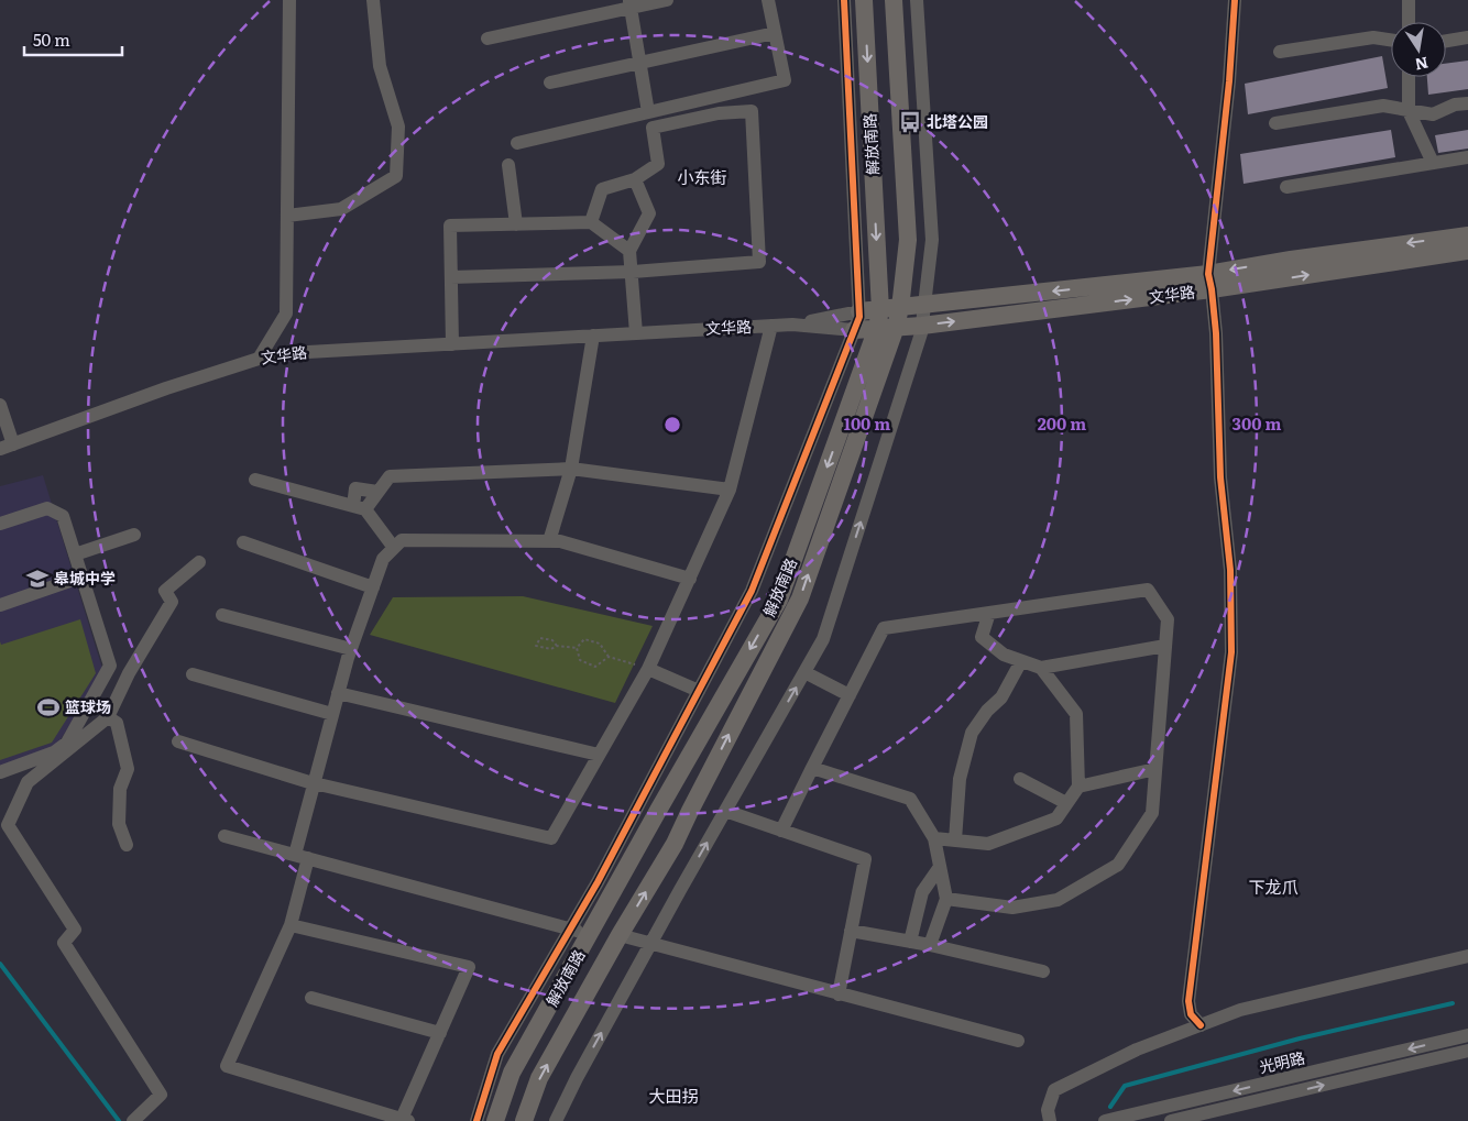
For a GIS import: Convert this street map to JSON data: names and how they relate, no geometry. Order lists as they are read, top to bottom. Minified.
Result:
{"streets":{"main road":["解放南路","文华路"],"street":["光明路"]},"crossings":[["解放南路","文华路"]],"districts":["小东街","下龙爪","大田拐"],"places":{"bus stop":["北塔公园"],"school or university":["皋城中学"],"sports":["篮球场"]},"scale_bar":"50 m","north":"bottom","rings":["100 m","200 m","300 m"]}
